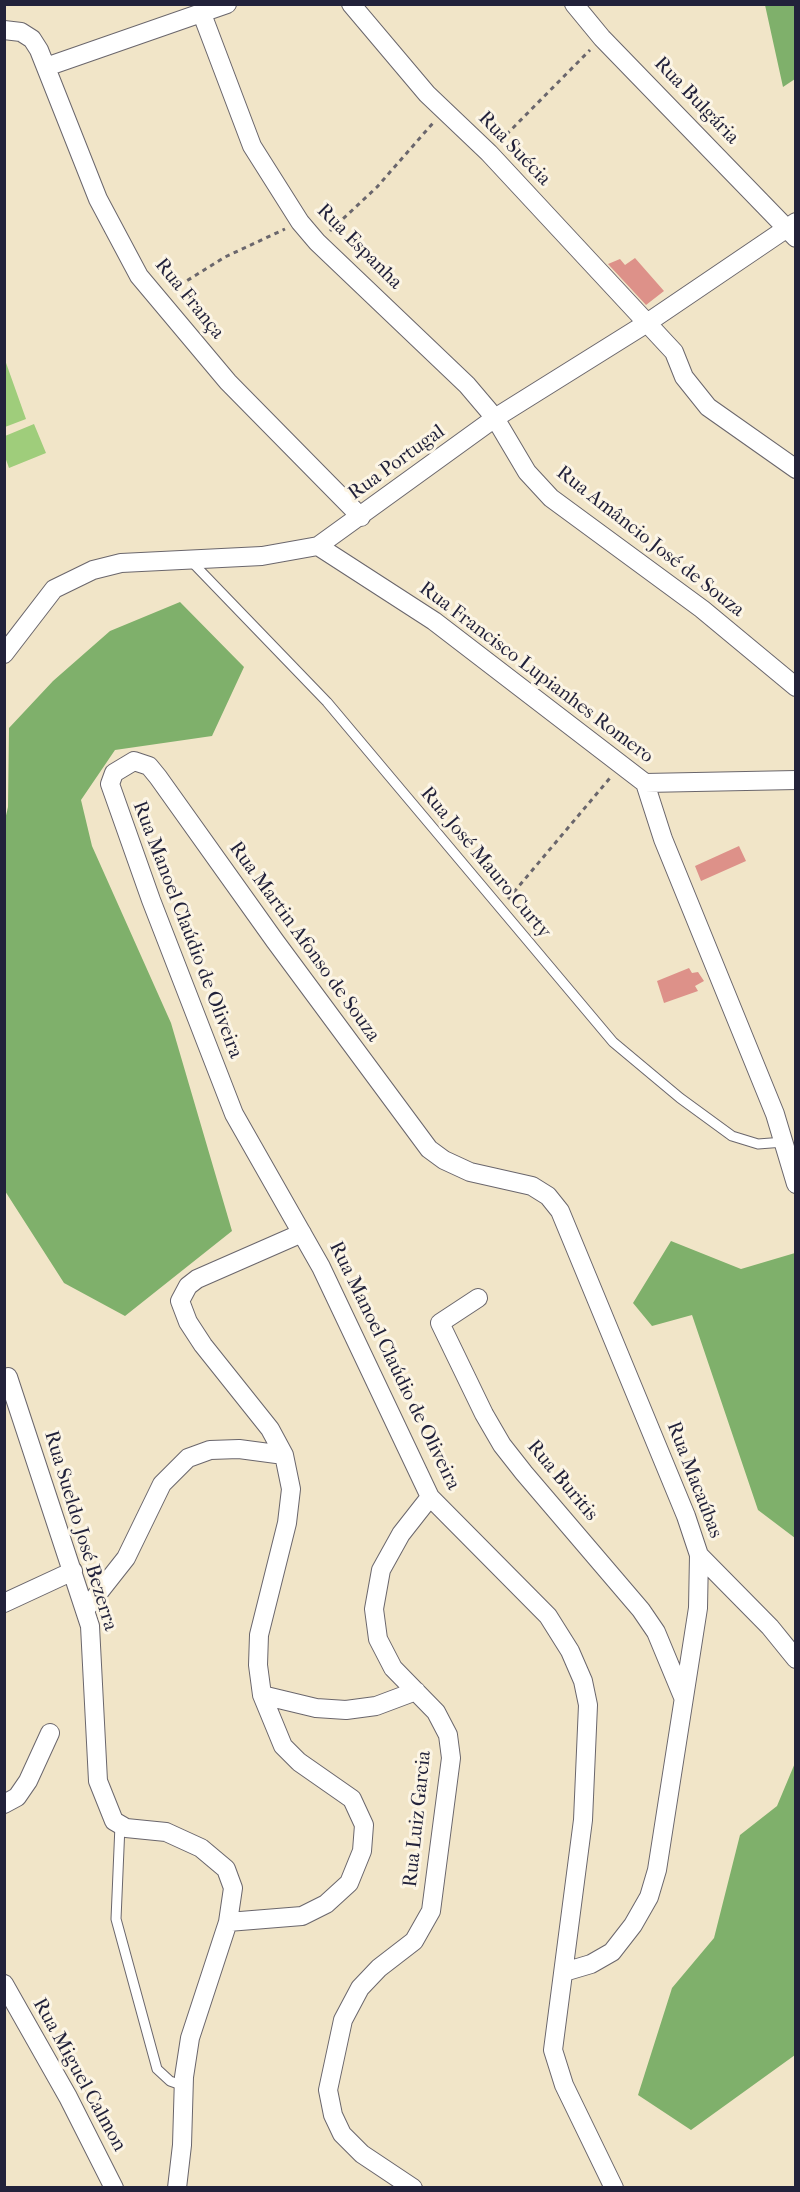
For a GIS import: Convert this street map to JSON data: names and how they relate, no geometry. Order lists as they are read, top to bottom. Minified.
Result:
{"streets":{"street":["Rua Bulgária","Rua Suécia","Rua Espanha","Rua França","Rua Portugal","Rua Amâncio José de Souza","Rua Francisco Lupianhes Romero","Rua Manoel Claúdio de Oliveira","Rua Martin Afonso de Souza","Rua Macaúbas","Rua Buritis","Rua Sueldo José Bezerra","Rua Luiz Garcia","Rua Miguel Calmon"],"lane":["Rua José Mauro Curty"]},"crossings":[["Rua Bulgária","Rua Portugal"],["Rua Suécia","Rua Portugal"],["Rua Espanha","Rua Portugal"],["Rua Espanha","Rua Amâncio José de Souza"],["Rua França","Rua Portugal"],["Rua Portugal","Rua Amâncio José de Souza"],["Rua Portugal","Rua Francisco Lupianhes Romero"],["Rua Portugal","Rua José Mauro Curty"],["Rua Francisco Lupianhes Romero","Rua José Mauro Curty"],["Rua Manoel Claúdio de Oliveira","Rua Martin Afonso de Souza"],["Rua Manoel Claúdio de Oliveira","Rua Macaúbas"],["Rua Manoel Claúdio de Oliveira","Rua Luiz Garcia"],["Rua Martin Afonso de Souza","Rua Macaúbas"],["Rua Macaúbas","Rua Buritis"]]}
